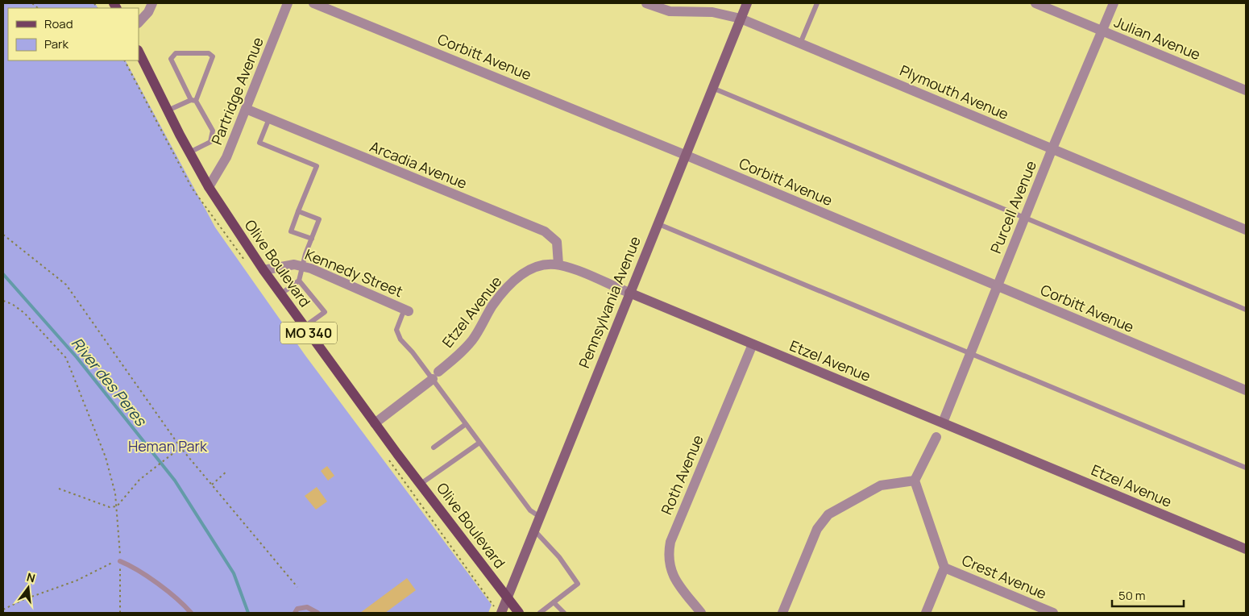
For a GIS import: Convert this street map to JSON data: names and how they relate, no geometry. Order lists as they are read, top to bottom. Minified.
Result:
{"streets":{"main road":["Olive Boulevard","MO 340"],"street":["Julian Avenue","Corbitt Avenue","Partridge Avenue","Plymouth Avenue","Arcadia Avenue","Purcell Avenue","Kennedy Street","Pennsylvania Avenue","Etzel Avenue","Roth Avenue","Crest Avenue"]},"crossings":[["Julian Avenue","Purcell Avenue"],["Corbitt Avenue","Purcell Avenue"],["Corbitt Avenue","Pennsylvania Avenue"],["Partridge Avenue","Arcadia Avenue"],["Partridge Avenue","Olive Boulevard"],["Plymouth Avenue","Purcell Avenue"],["Plymouth Avenue","Pennsylvania Avenue"],["Arcadia Avenue","Etzel Avenue"],["Purcell Avenue","Etzel Avenue"],["Olive Boulevard","Kennedy Street"],["Olive Boulevard","Pennsylvania Avenue"],["Olive Boulevard","Etzel Avenue"],["Pennsylvania Avenue","Etzel Avenue"],["Etzel Avenue","Roth Avenue"]],"water":["River des Peres"],"parks":["Heman Park"],"legend":["Road","Park"],"scale_bar":"50 m","north":"top"}
